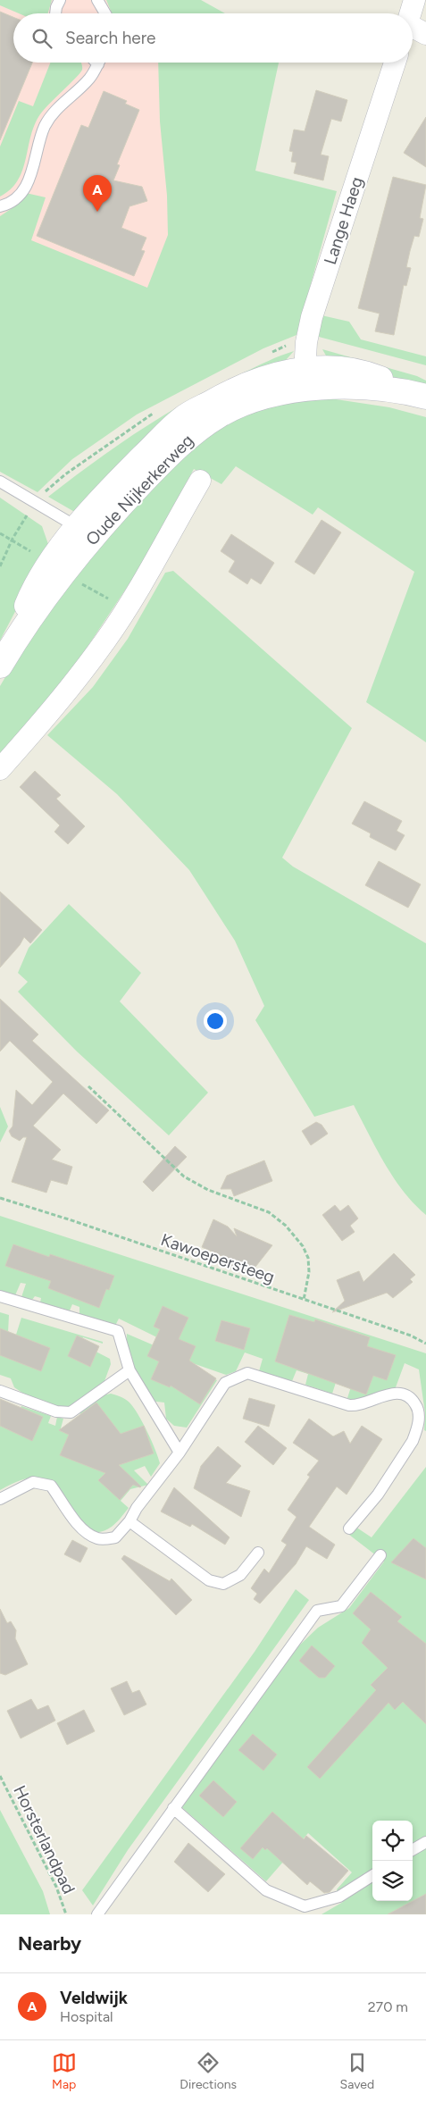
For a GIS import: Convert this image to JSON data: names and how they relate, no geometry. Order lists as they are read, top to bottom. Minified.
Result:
{"streets":{"street":["Lange Haeg","Oude Nijkerkerweg"],"path":["Kawoepersteeg","Horsterlandpad"]},"crossings":[["Lange Haeg","Oude Nijkerkerweg"]],"page":{"search":"Search here","pins":"A","heading":"Nearby","list":[{"mark":"A","name":"Veldwijk","note":"Hospital","value":"270 m"}],"nav":["Map","Directions","Saved"]}}
